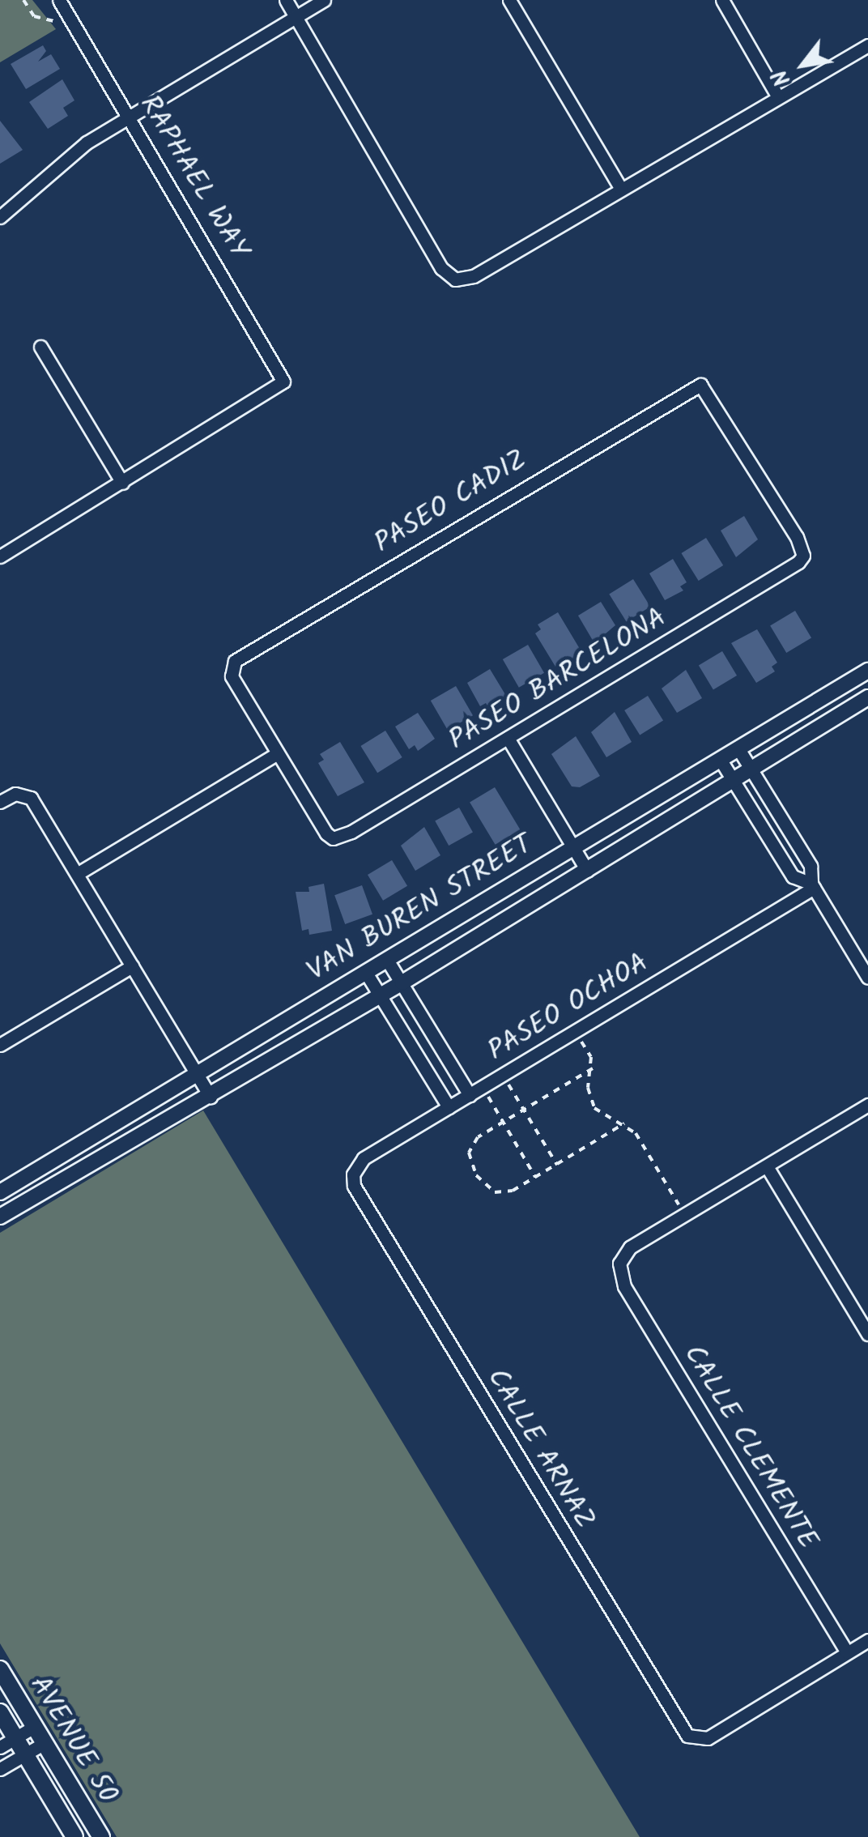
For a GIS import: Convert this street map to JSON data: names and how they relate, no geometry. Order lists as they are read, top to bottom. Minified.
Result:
{"streets":{"main road":["AVENUE 50"],"street":["RAPHAEL WAY","PASEO CADIZ","PASEO BARCELONA","VAN BUREN STREET","PASEO OCHOA","CALLE CLEMENTE","CALLE ARNAZ"]},"crossings":[["PASEO CADIZ","PASEO BARCELONA"],["PASEO OCHOA","CALLE ARNAZ"],["CALLE CLEMENTE","CALLE ARNAZ"]],"north":"bottom left"}
